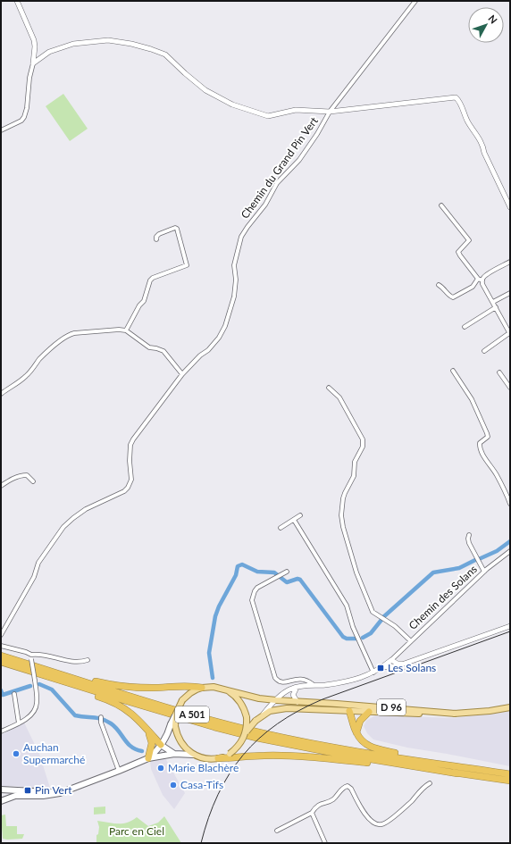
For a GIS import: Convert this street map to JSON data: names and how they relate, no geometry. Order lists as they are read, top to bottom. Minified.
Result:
{"streets":{"highway":["A 501"],"main road":["D 96"],"street":["Chemin du Grand Pin Vert","Chemin des Solans"]},"parks":["Parc en Ciel"],"places":{"transit":["Les Solans","Pin Vert"],"other":["Auchan Supermarché","Marie Blachère","Casa-Tifs"]},"north":"top right"}
